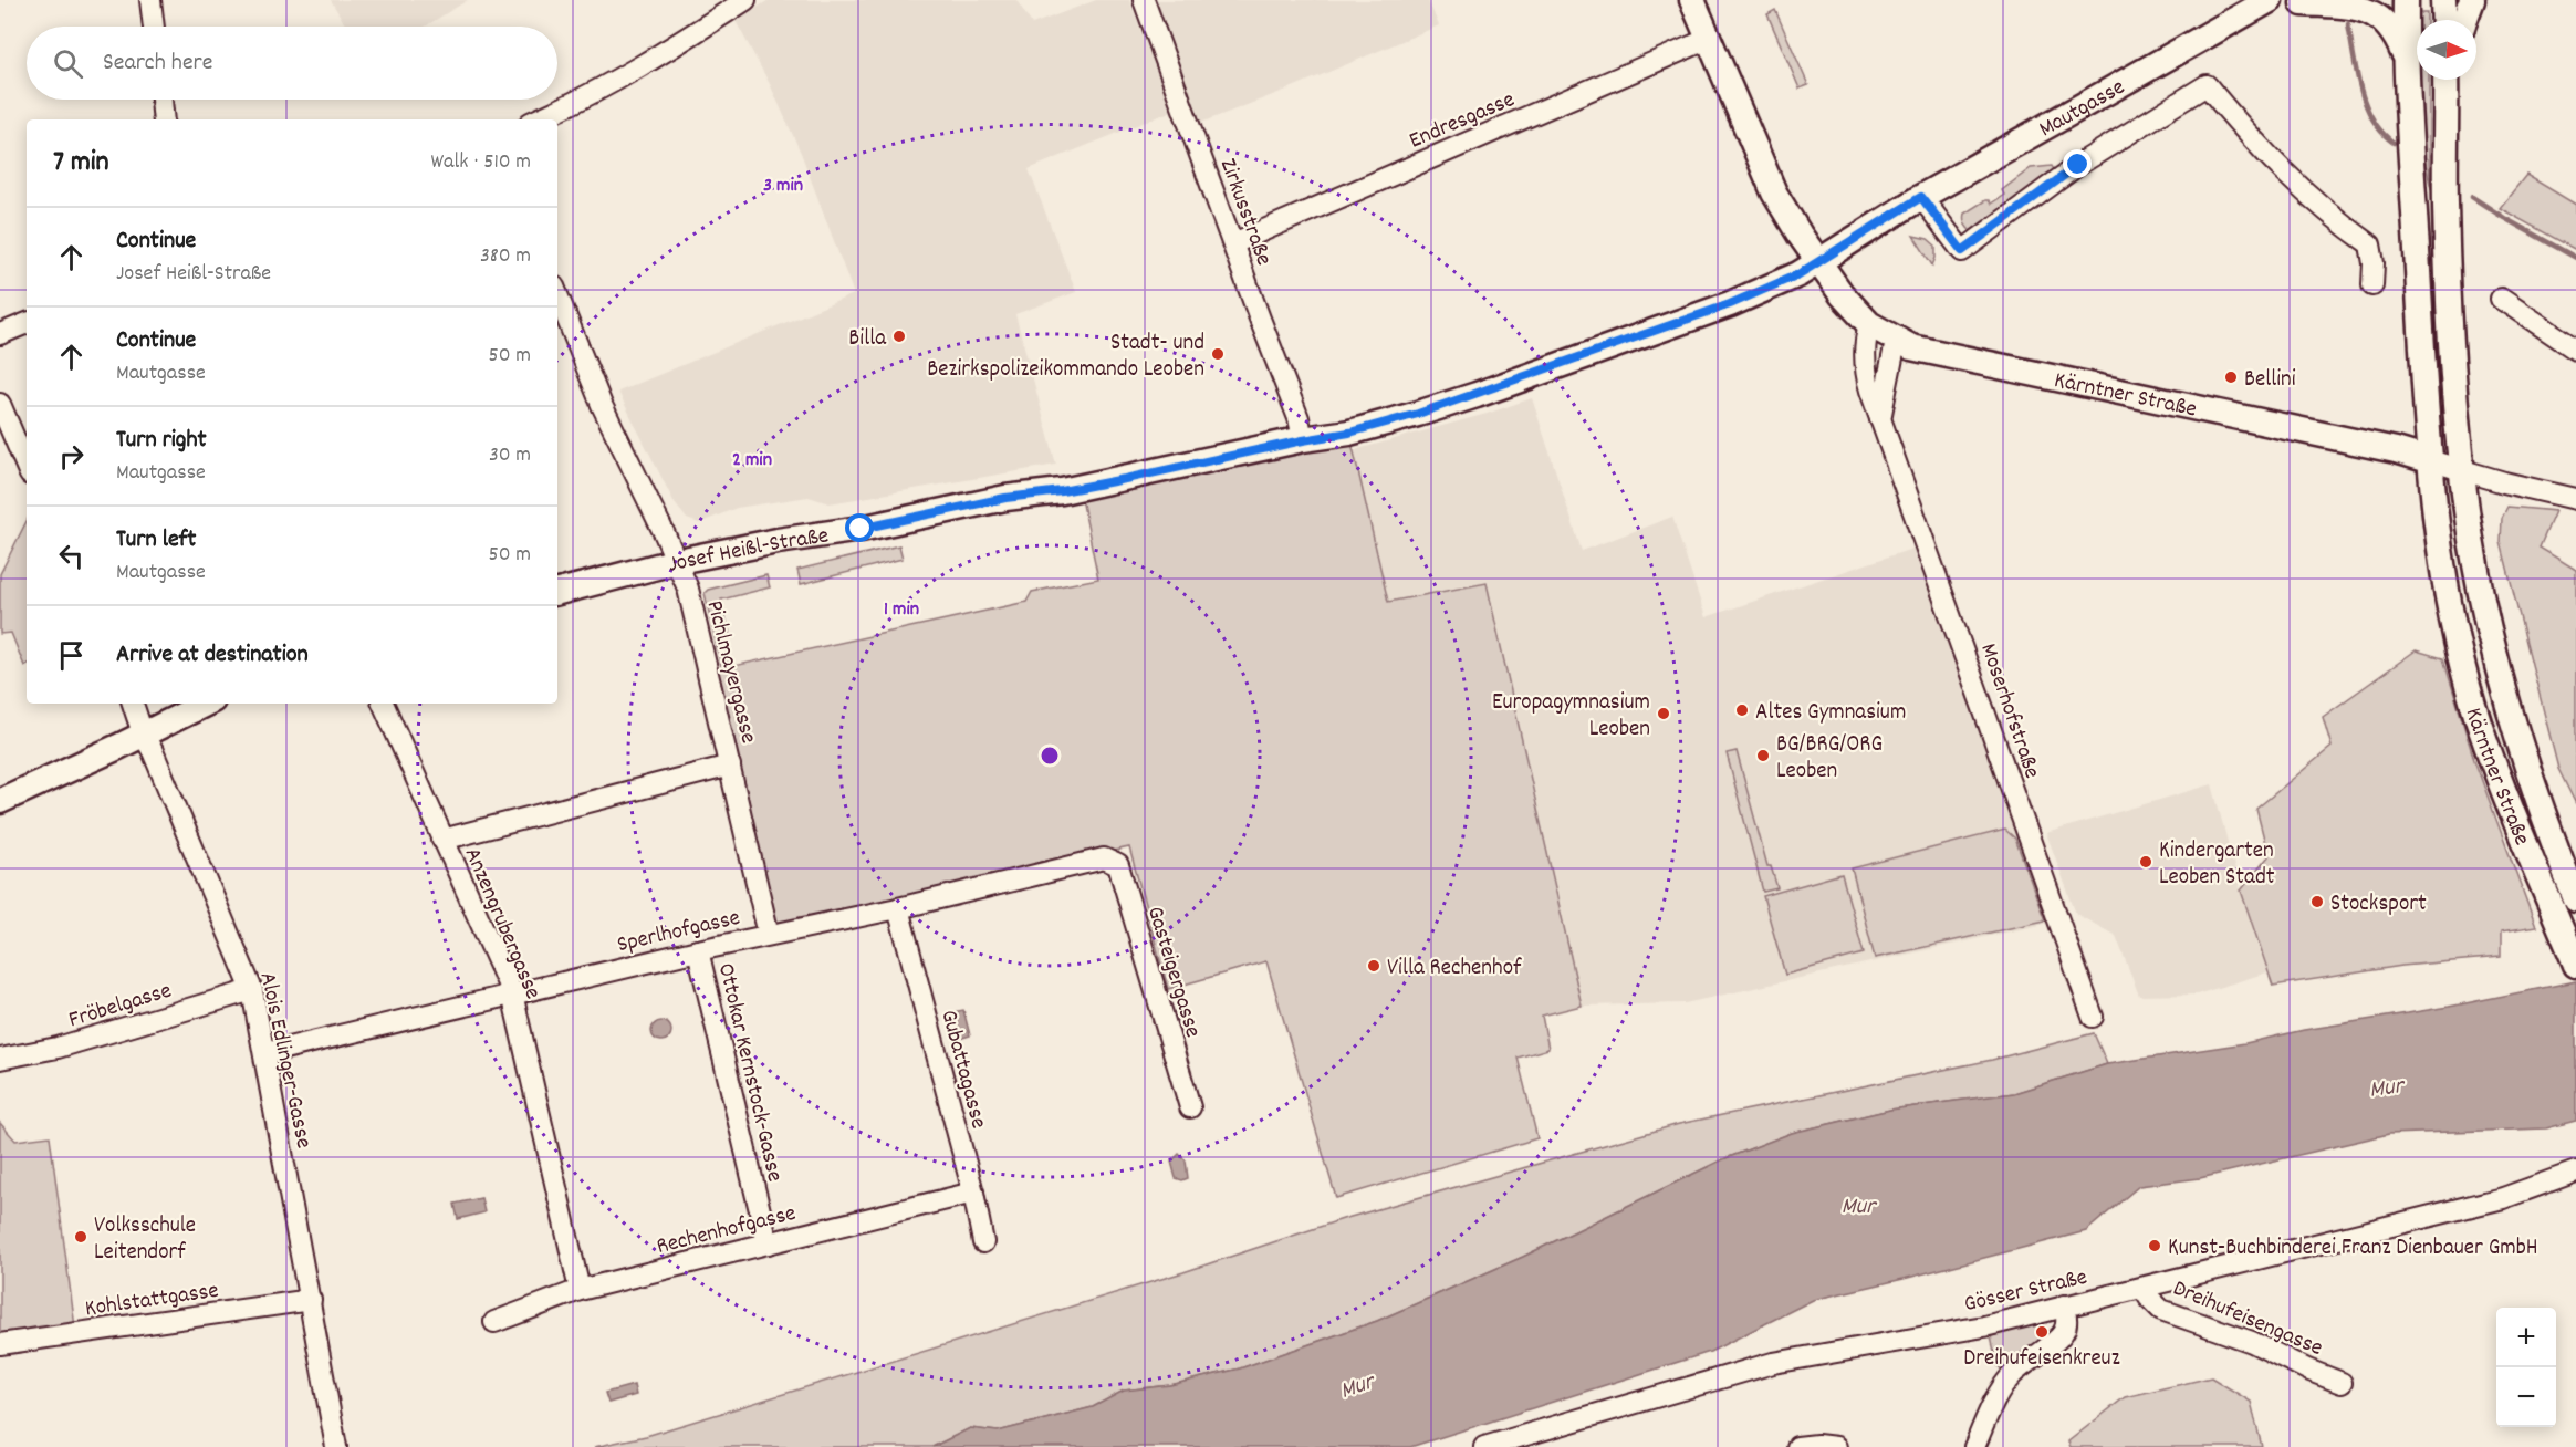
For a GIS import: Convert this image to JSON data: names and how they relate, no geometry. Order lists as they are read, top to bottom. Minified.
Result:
{"streets":{"main road":["Mautgasse","Kärntner Straße","Josef Heißl-Straße"],"street":["Endresgasse","Zirkusstraße","Pichlmayergasse","Moserhofstraße","Anzengrubergasse","Sperlhofgasse","Gasteigergasse","Fröbelgasse","Alois Edlinger-Gasse","Gubattagasse","Ottokar Kernstock-Gasse","Rechenhofgasse","Gösser Straße","Kohlstattgasse","Dreihufeisengasse"]},"crossings":[["Mautgasse","Kärntner Straße"],["Mautgasse","Josef Heißl-Straße"],["Endresgasse","Zirkusstraße"],["Endresgasse","Kärntner Straße"],["Zirkusstraße","Josef Heißl-Straße"],["Kärntner Straße","Josef Heißl-Straße"],["Kärntner Straße","Moserhofstraße"],["Josef Heißl-Straße","Pichlmayergasse"],["Pichlmayergasse","Sperlhofgasse"],["Anzengrubergasse","Sperlhofgasse"],["Anzengrubergasse","Rechenhofgasse"],["Sperlhofgasse","Gasteigergasse"],["Sperlhofgasse","Alois Edlinger-Gasse"],["Sperlhofgasse","Gubattagasse"],["Sperlhofgasse","Ottokar Kernstock-Gasse"],["Fröbelgasse","Alois Edlinger-Gasse"],["Alois Edlinger-Gasse","Kohlstattgasse"],["Gubattagasse","Rechenhofgasse"],["Ottokar Kernstock-Gasse","Rechenhofgasse"],["Gösser Straße","Dreihufeisengasse"]],"water":["Mur"],"places":["Billa","Stadt- und Bezirkspolizeikommando Leoben","Bellini","Altes Gymnasium","Europagymnasium Leoben","BG/BRG/ORG Leoben","Kindergarten Leoben Stadt","Stocksport","Villa Rechenhof","Volksschule Leitendorf","Kunst-Buchbinderei Franz Dienbauer GmbH","Dreihufeisenkreuz"],"north":"right","page":{"search":"Search here","heading":["7 min","Walk · 510 m"],"list":[["Continue","Josef Heißl-Straße","380 m"],["Continue","Mautgasse","50 m"],["Turn right","Mautgasse","30 m"],["Turn left","Mautgasse","50 m"],"Arrive at destination"],"map_buttons":["+","−"]},"rings":["3 min","2 min","1 min"]}
